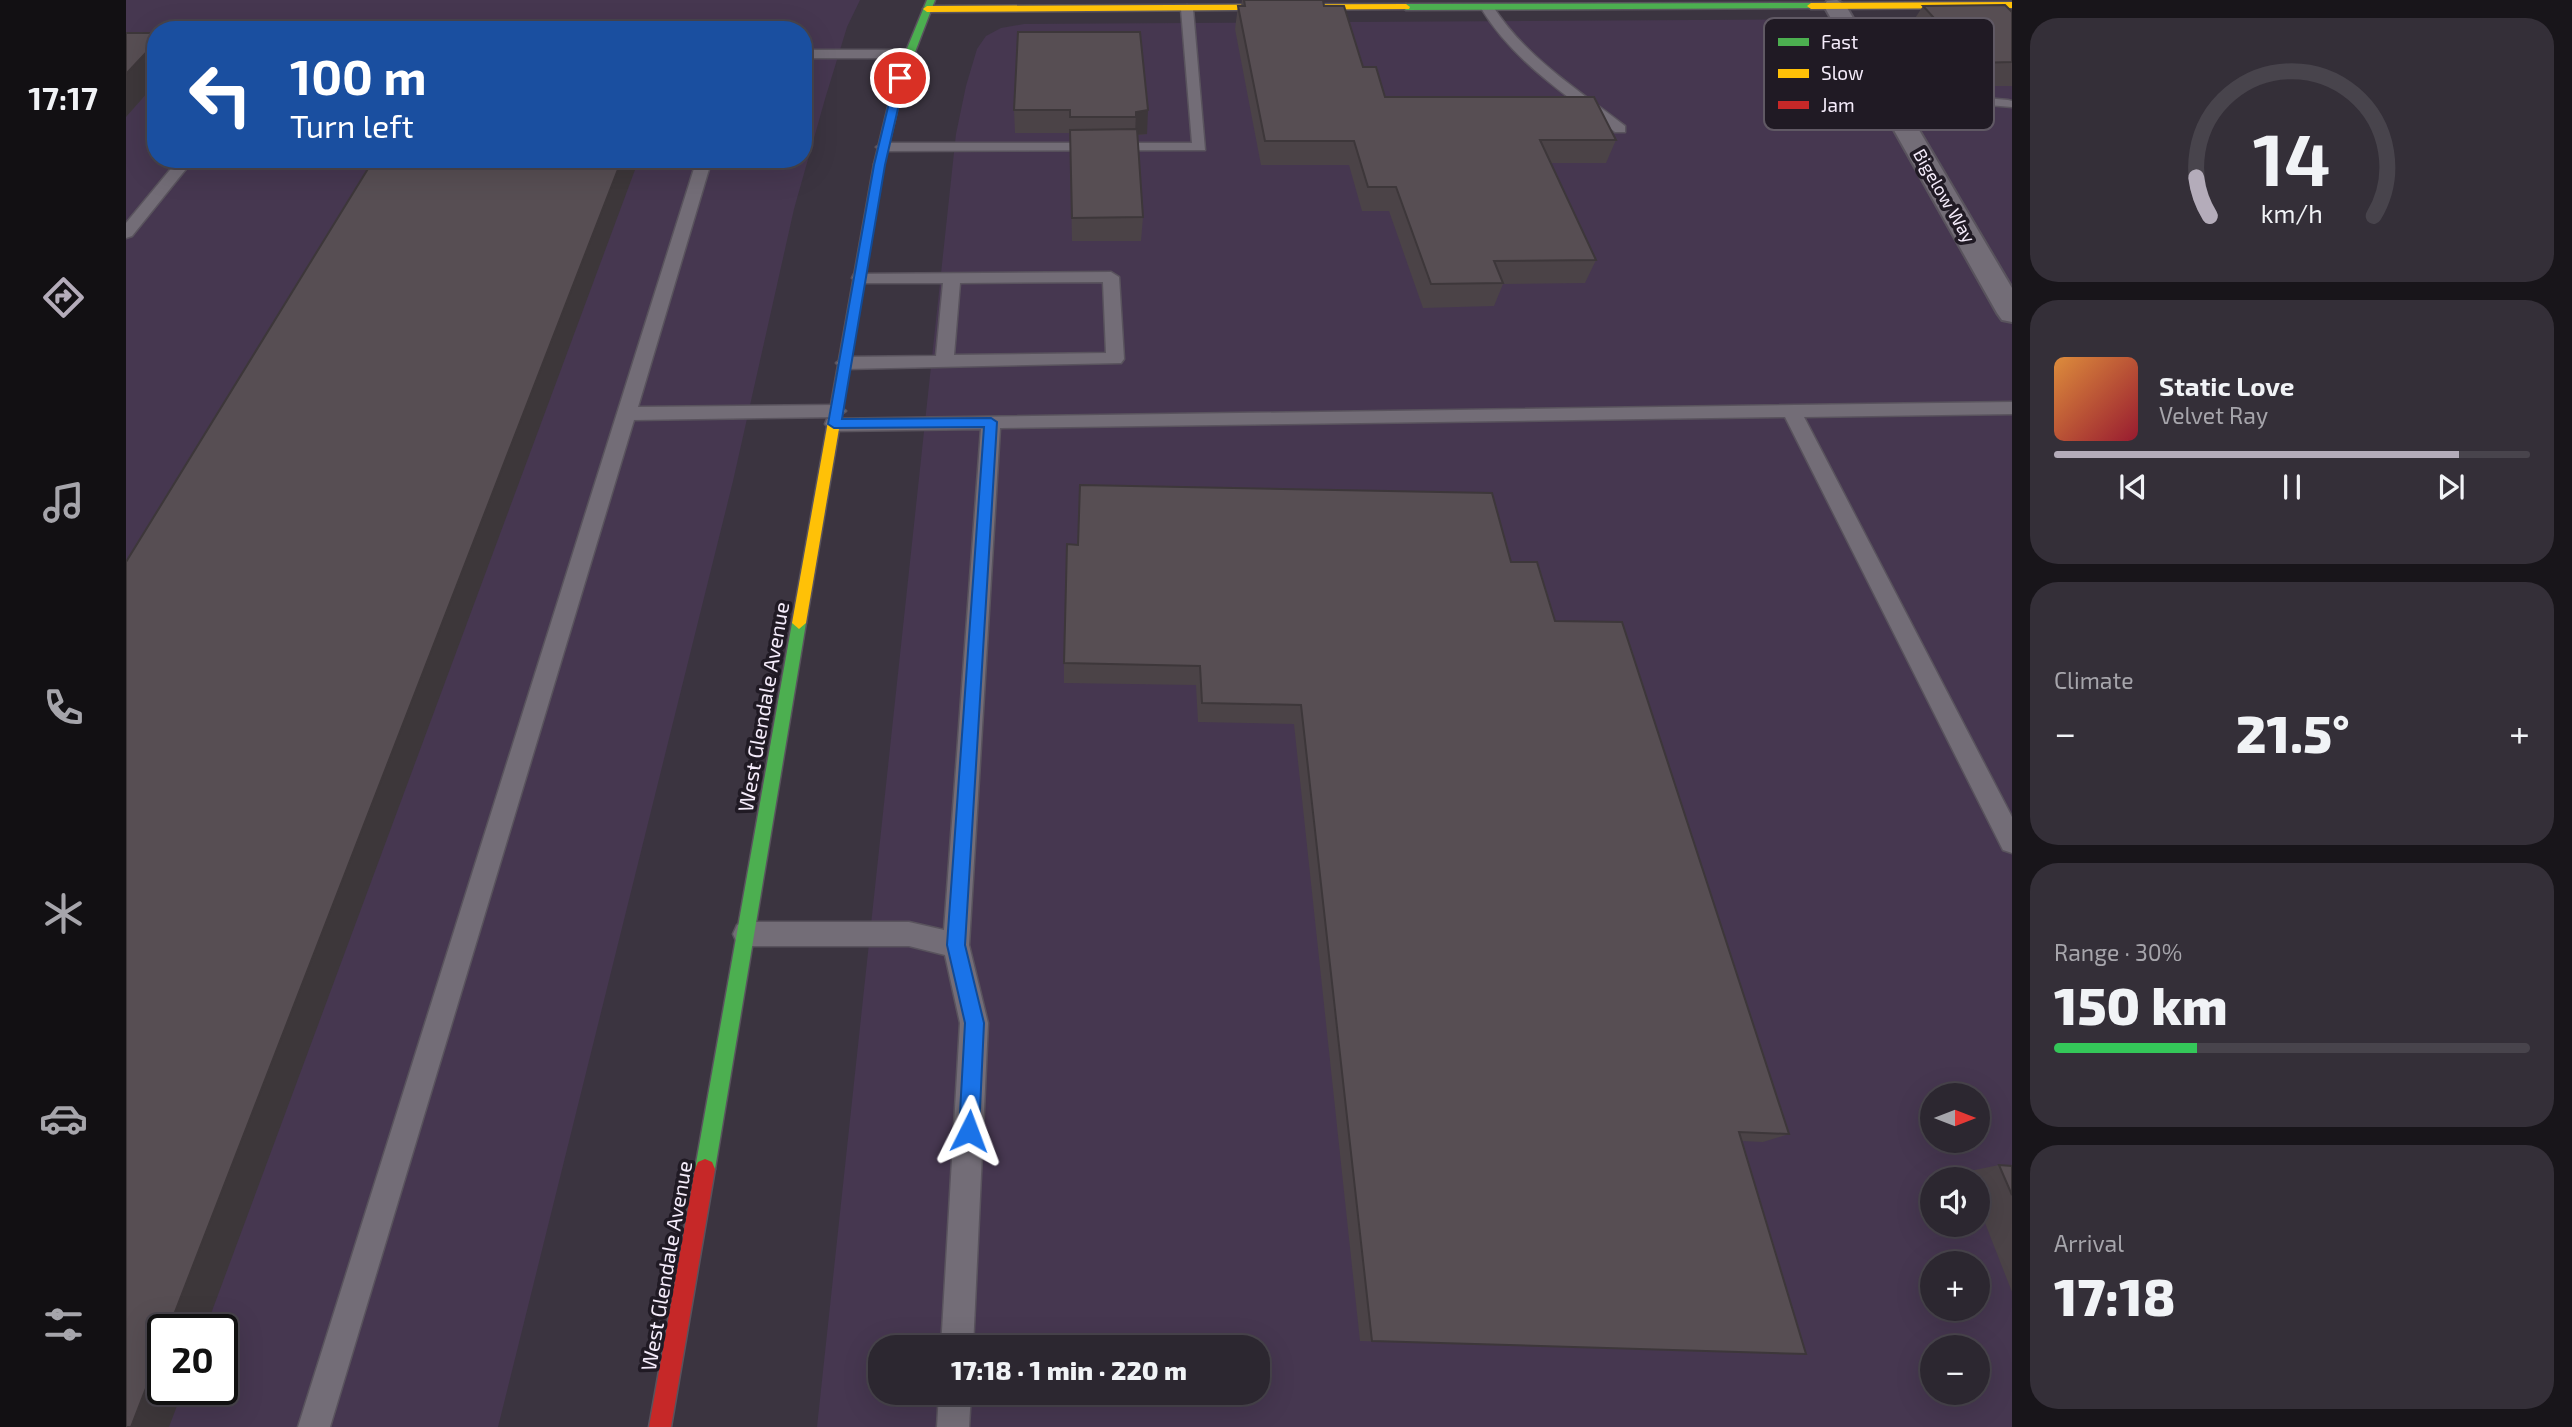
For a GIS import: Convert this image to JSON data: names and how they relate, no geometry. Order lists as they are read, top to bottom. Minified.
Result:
{"streets":{"main road":["West Glendale Avenue"],"street":["Bigelow Way"]},"legend":["Fast","Slow","Jam"],"north":"right","page":{"tabs":"17:17","turn":["100 m","Turn left"],"song":["Static Love","Velvet Ray"],"tile":["Climate",["Range · 30%","150 km"],["Arrival","17:18"]],"heat":["−","21.5°","+"],"map_buttons":["+","−"],"limit":"20","trip":"17:18 · 1 min · 220 m","gauge":["14","km/h"]}}
